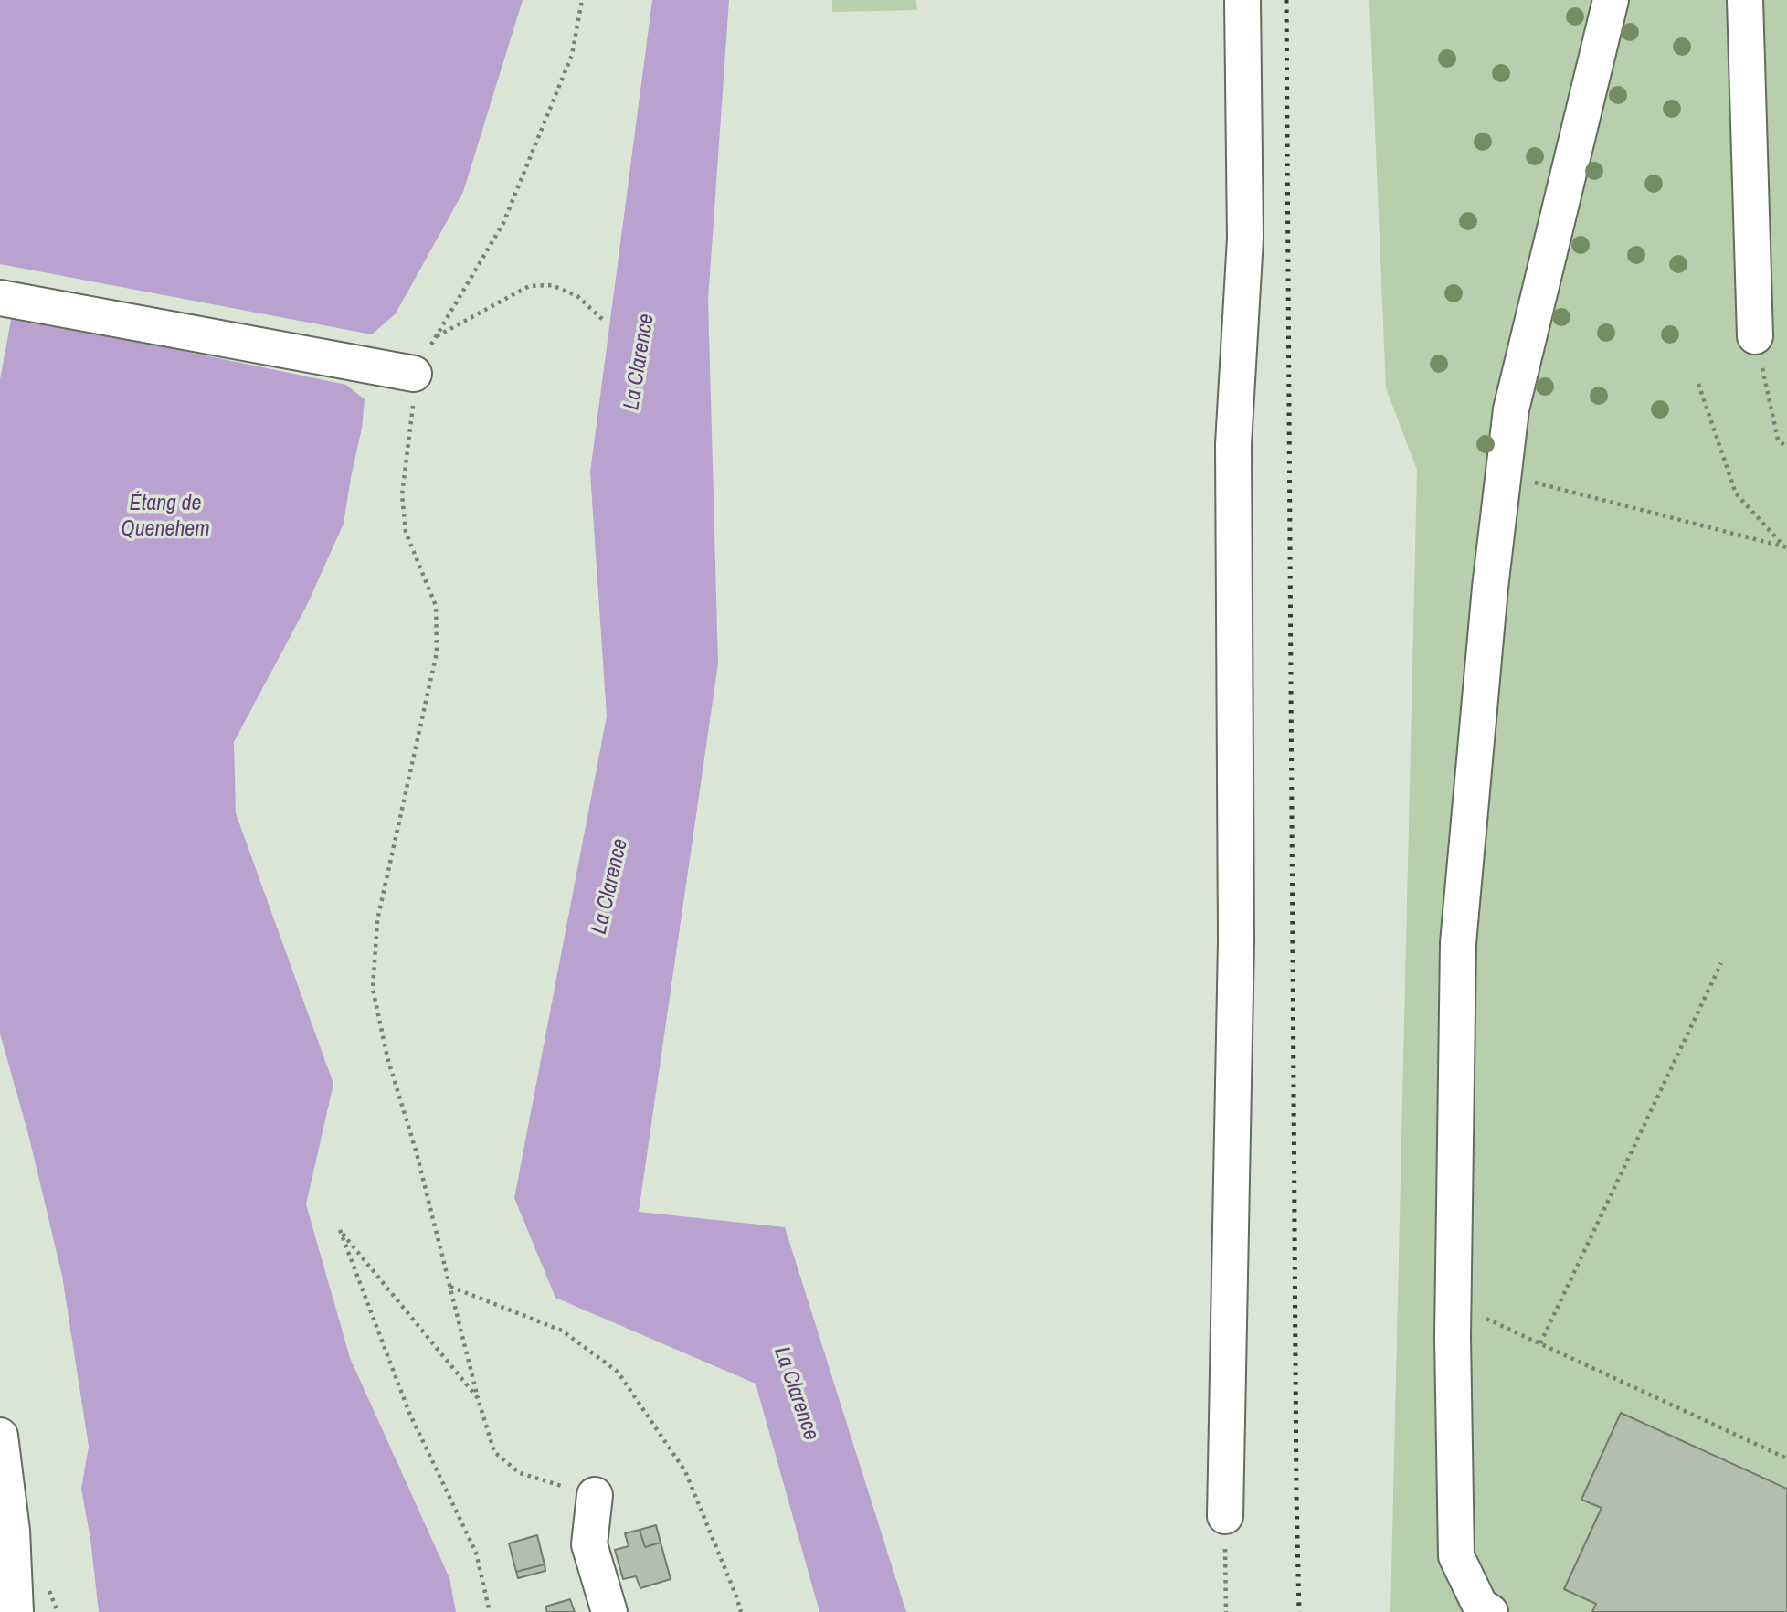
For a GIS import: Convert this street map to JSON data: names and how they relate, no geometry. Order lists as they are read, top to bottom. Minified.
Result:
{"water":["La Clarence","Étang de Quenehem"]}
